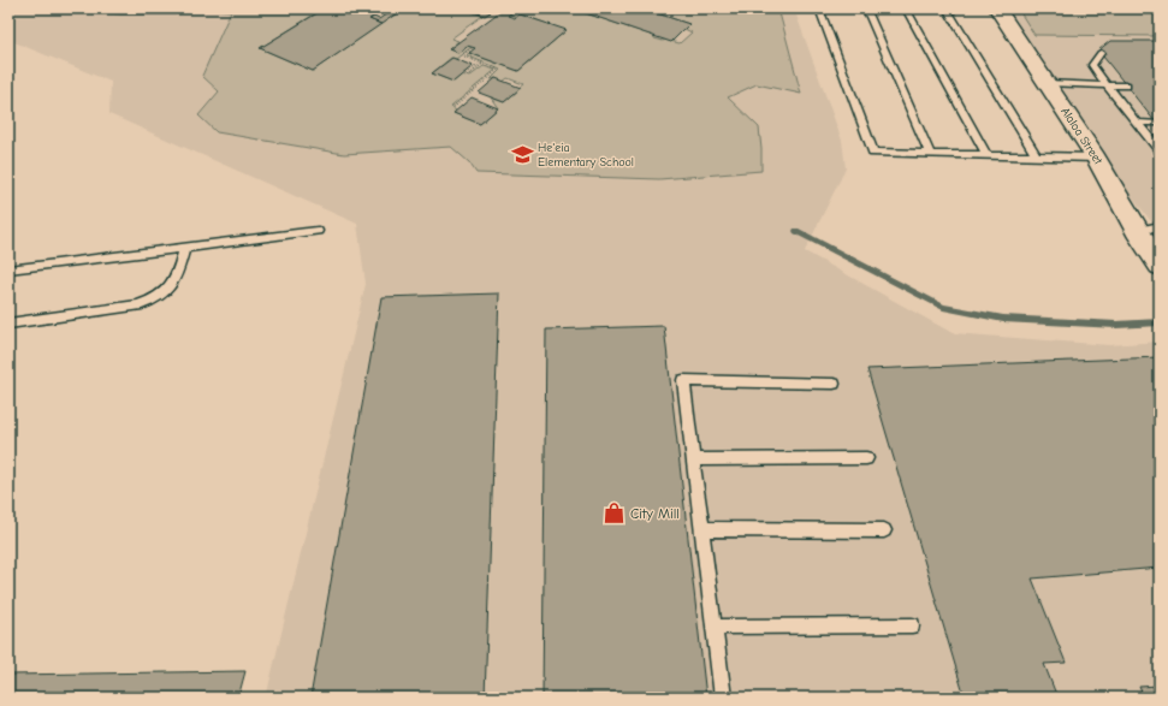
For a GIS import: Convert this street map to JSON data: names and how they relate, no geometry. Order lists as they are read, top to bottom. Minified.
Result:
{"streets":{"street":["Alaloa Street"]},"places":{"school or university":["He'eia Elementary School"],"shop":["City Mill"]}}
